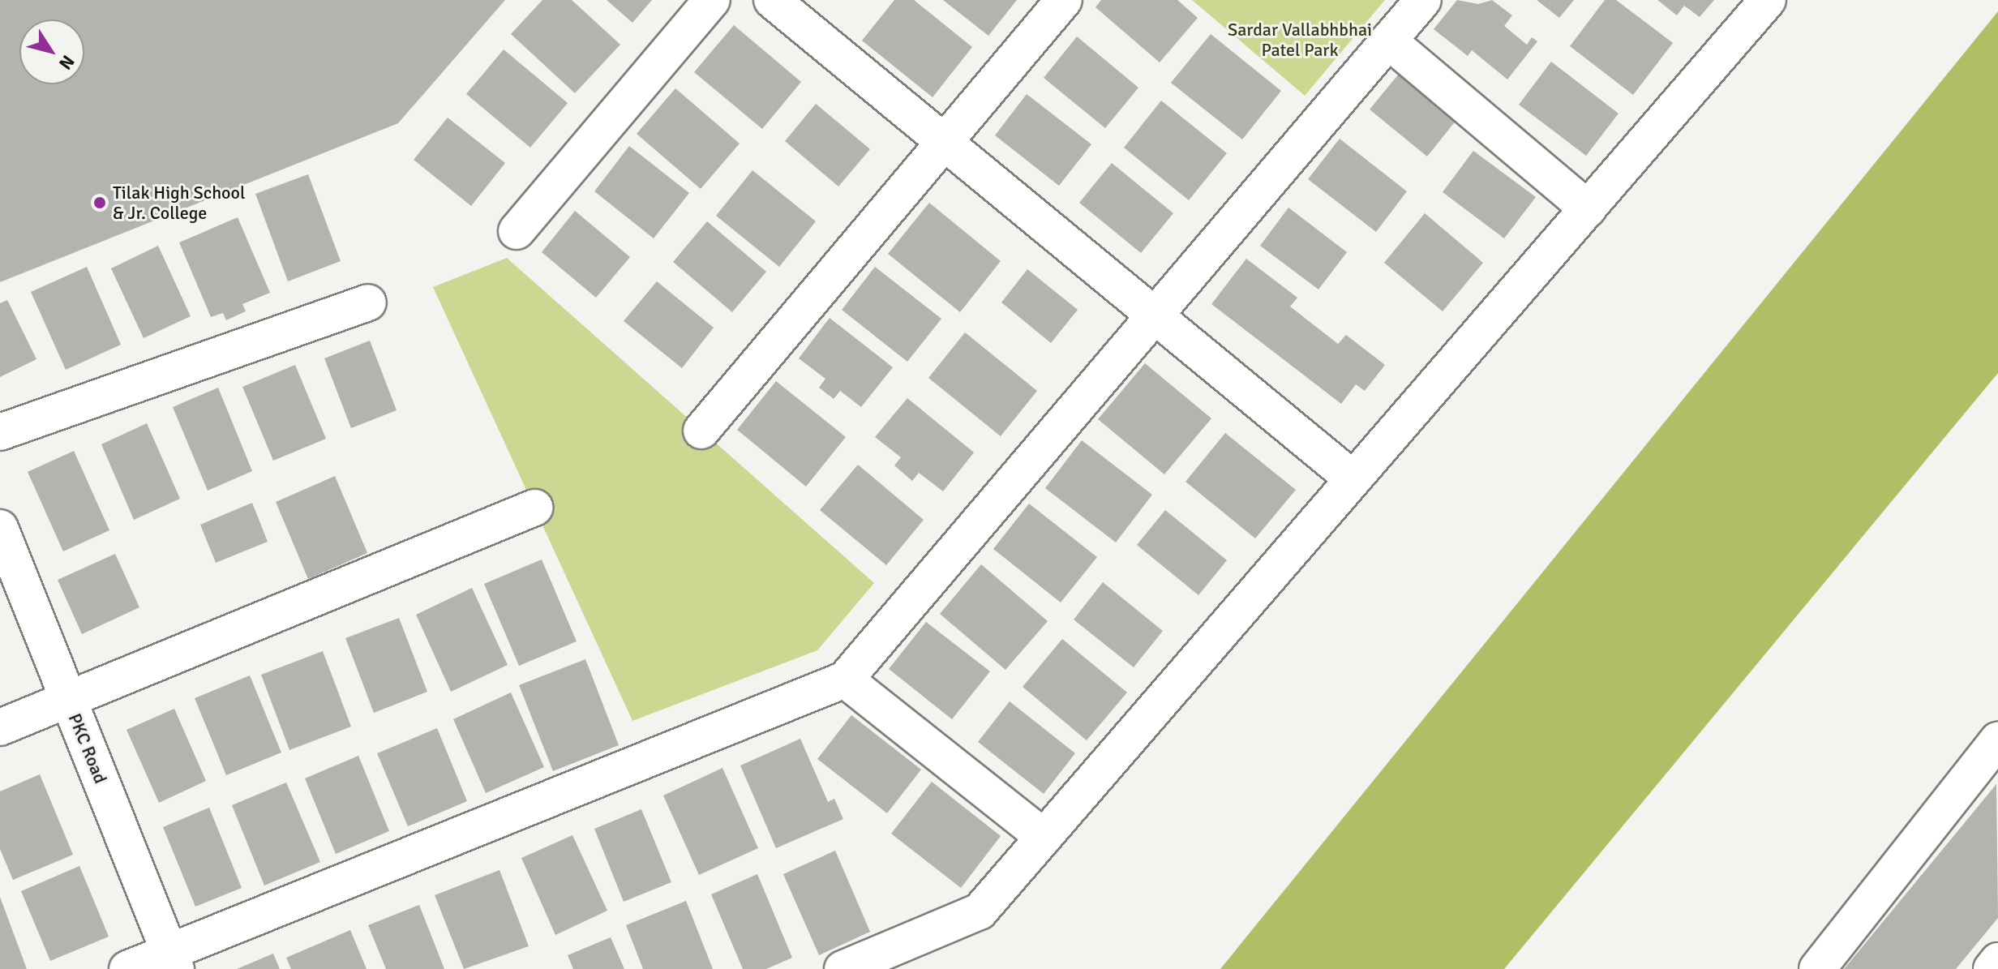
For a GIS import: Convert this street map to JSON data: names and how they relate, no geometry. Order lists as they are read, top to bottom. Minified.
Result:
{"streets":{"street":["PKC Road"]},"parks":["Sardar Vallabhbhai Patel Park"],"places":["Tilak High School & Jr. College"],"north":"bottom right"}
